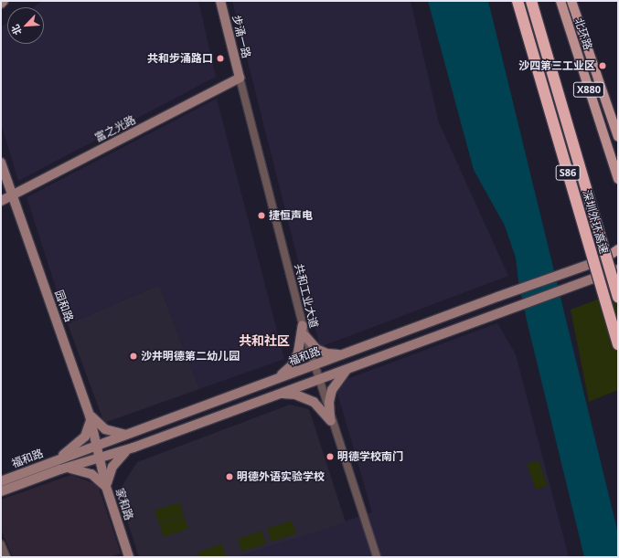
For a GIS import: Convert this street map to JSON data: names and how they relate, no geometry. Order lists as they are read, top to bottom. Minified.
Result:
{"streets":{"highway":["S86","深圳外环高速"],"main road":["北环路","步涌一路","X880","富之光路","园和路","福和路","家和路"],"street":["共和工业大道"]},"crossings":[["步涌一路","富之光路"],["步涌一路","共和工业大道"],["富之光路","共和工业大道"],["富之光路","园和路"],["共和工业大道","福和路"],["园和路","福和路"],["园和路","家和路"],["福和路","家和路"]],"districts":["共和社区"],"places":["共和步涌路口","沙四第三工业区","捷恒声电","沙井明德第二幼儿园","明德学校南门","明德外语实验学校"],"north":"bottom left"}
